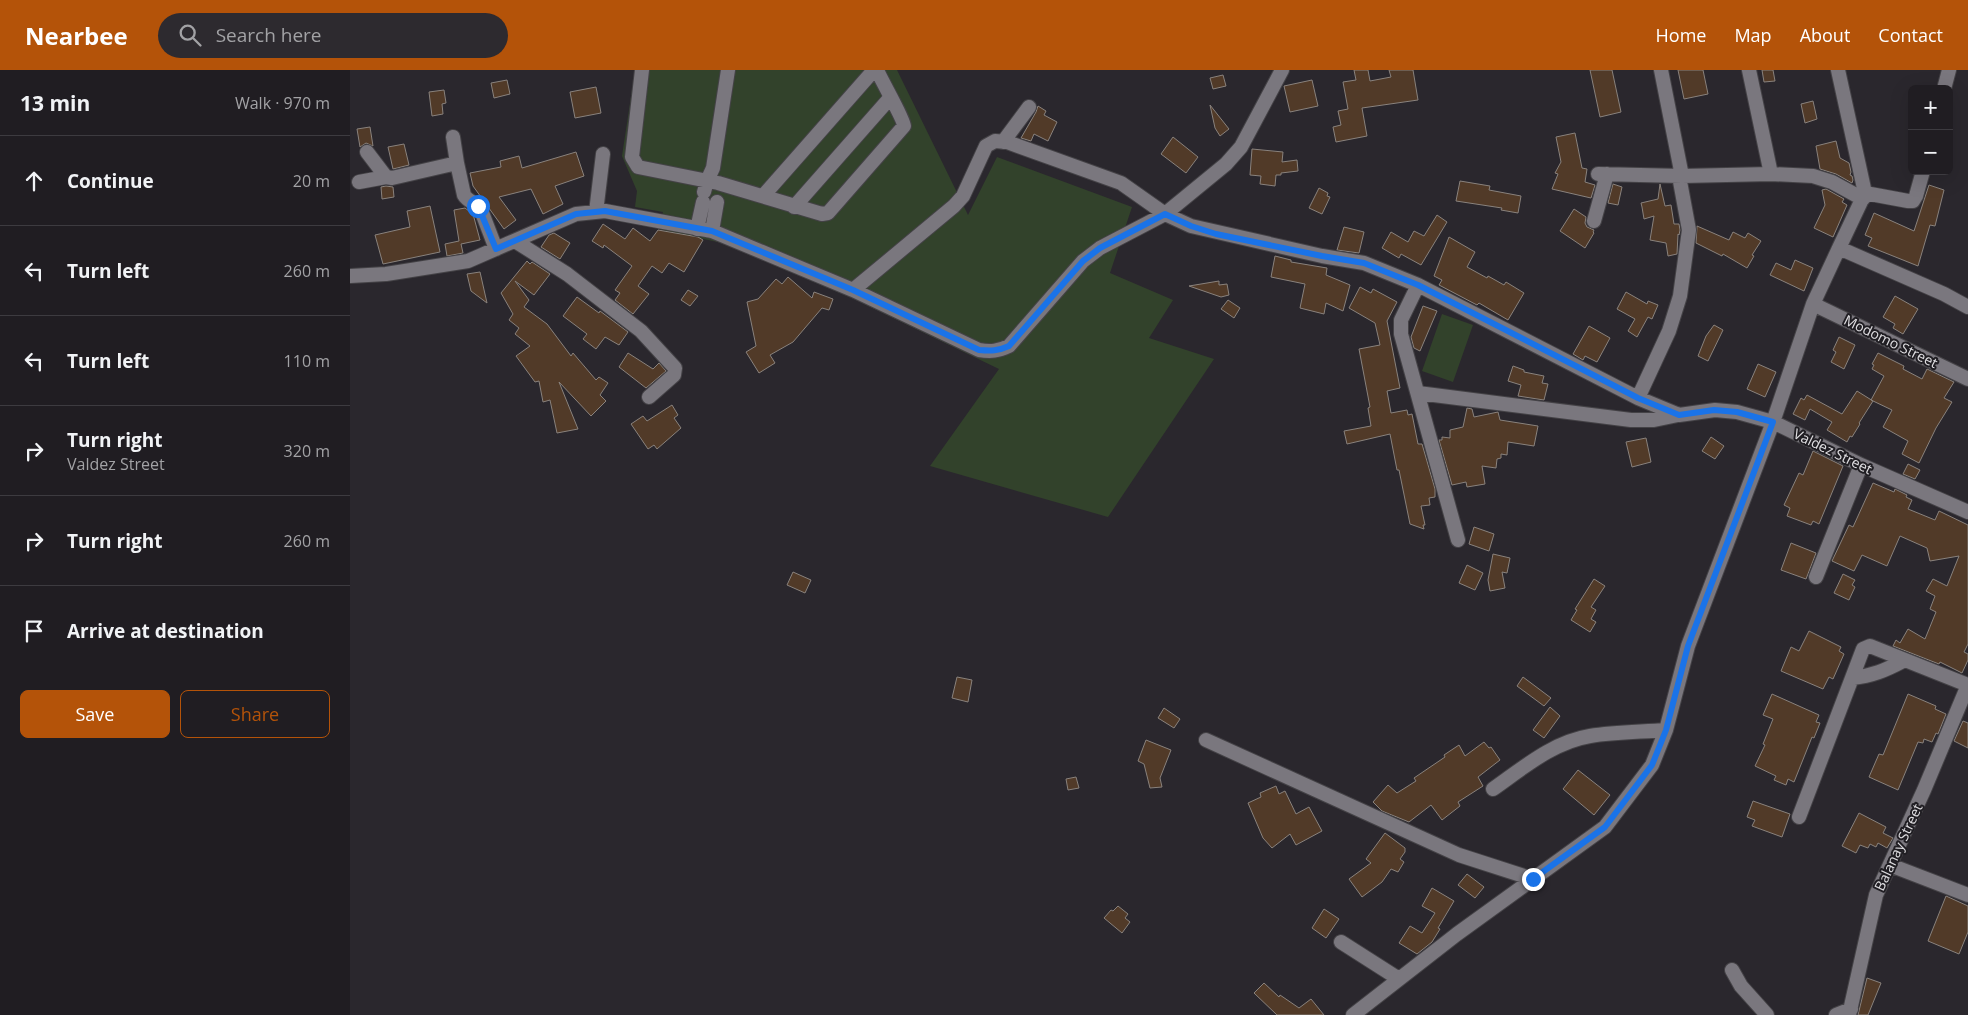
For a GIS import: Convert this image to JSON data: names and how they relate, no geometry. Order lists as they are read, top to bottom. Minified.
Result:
{"streets":{"street":["Modomo Street","Valdez Street","Balanay Street"]},"page":{"header":"Nearbee","search":"Search here","nav":["Home","Map","About","Contact"],"heading":["13 min","Walk · 970 m"],"map_buttons":["+","−"],"list":[["Continue","20 m"],["Turn left","260 m"],["Turn left","110 m"],["Turn right","Valdez Street","320 m"],["Turn right","260 m"],"Arrive at destination"],"buttons":["Save","Share"]}}
